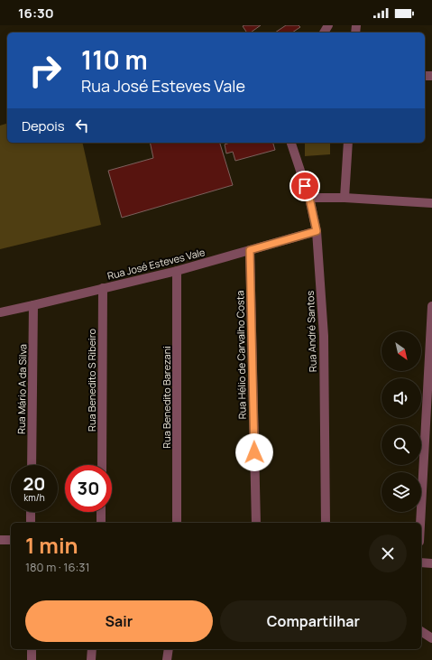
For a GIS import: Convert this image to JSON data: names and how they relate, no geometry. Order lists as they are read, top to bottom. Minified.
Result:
{"streets":{"street":["Rua José Esteves Vale","Rua André Santos","Rua Hélio de Carvalho Costa","Rua Benedito S Ribeiro","Rua Mário A da Silva","Rua Benedito Barezani"]},"crossings":[["Rua José Esteves Vale","Rua André Santos"],["Rua José Esteves Vale","Rua Hélio de Carvalho Costa"],["Rua José Esteves Vale","Rua Benedito S Ribeiro"],["Rua José Esteves Vale","Rua Mário A da Silva"],["Rua José Esteves Vale","Rua Benedito Barezani"]],"north":"bottom right","page":{"status":"16:30","turn":["110 m","Rua José Esteves Vale"],"then":"Depois","speed":"20 km/h","limit":"30","heading":["1 min","180 m · 16:31"],"buttons":["Sair","Compartilhar"]}}
